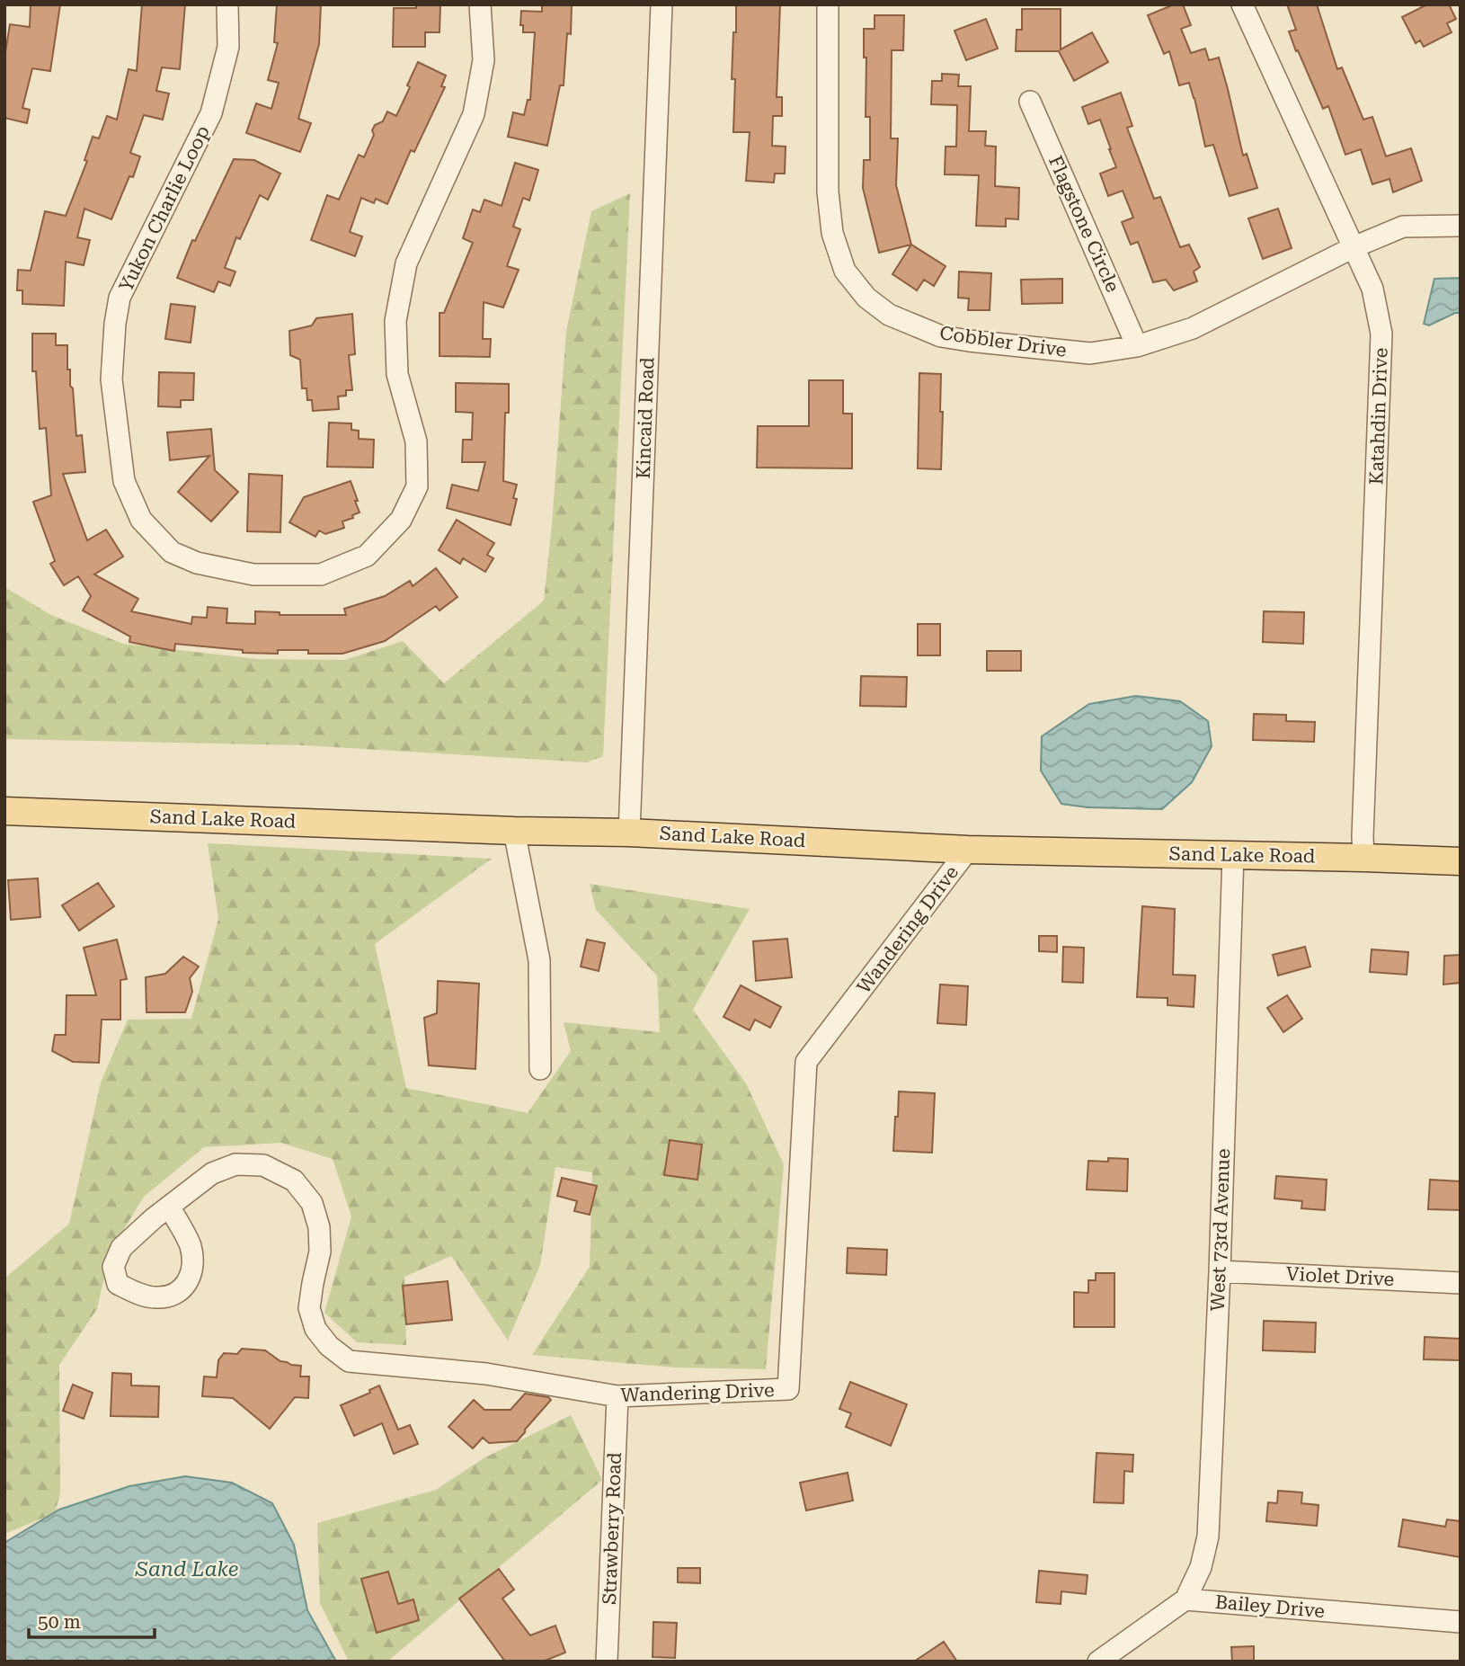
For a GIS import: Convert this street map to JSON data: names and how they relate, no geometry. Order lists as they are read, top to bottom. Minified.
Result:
{"streets":{"main road":["Sand Lake Road"],"street":["Yukon Charlie Loop","Flagstone Circle","Cobbler Drive","Katahdin Drive","Kincaid Road","Wandering Drive","West 73rd Avenue","Violet Drive","Strawberry Road","Bailey Drive"]},"crossings":[["Flagstone Circle","Cobbler Drive"],["Cobbler Drive","Katahdin Drive"],["Katahdin Drive","Sand Lake Road"],["Kincaid Road","Sand Lake Road"],["Sand Lake Road","Wandering Drive"],["Sand Lake Road","West 73rd Avenue"],["Wandering Drive","Strawberry Road"],["West 73rd Avenue","Violet Drive"],["West 73rd Avenue","Bailey Drive"]],"water":["Sand Lake"],"scale_bar":"50 m"}
